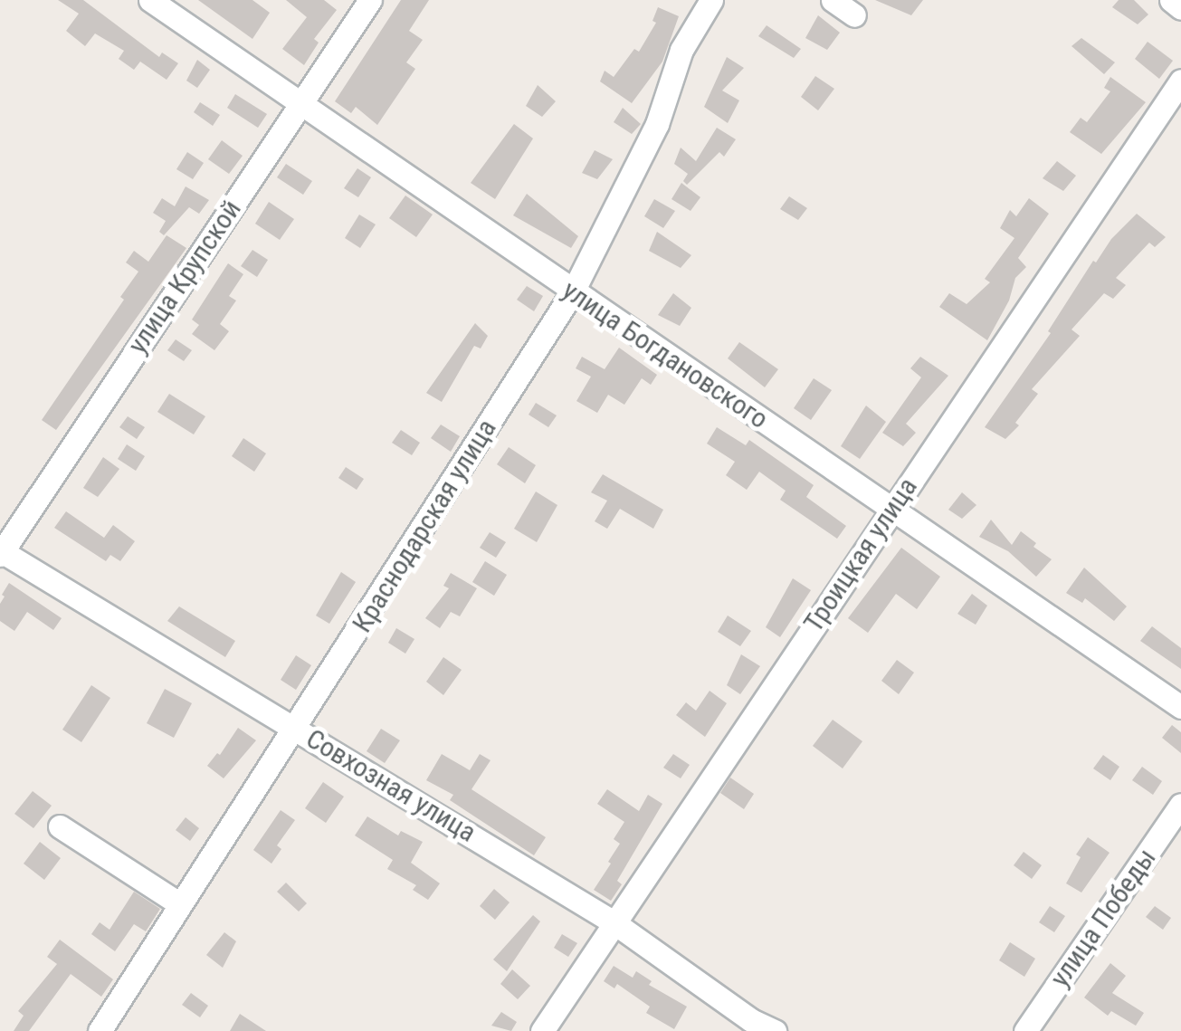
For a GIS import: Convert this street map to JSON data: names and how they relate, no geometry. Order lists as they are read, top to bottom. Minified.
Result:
{"streets":{"street":["улица Крупской","улица Богдановского","Краснодарская улица","Троицкая улица","Совхозная улица","улица Победы"]},"crossings":[["улица Крупской","улица Богдановского"],["улица Крупской","Совхозная улица"],["улица Богдановского","Краснодарская улица"],["улица Богдановского","Троицкая улица"],["Краснодарская улица","Совхозная улица"],["Троицкая улица","Совхозная улица"]]}
